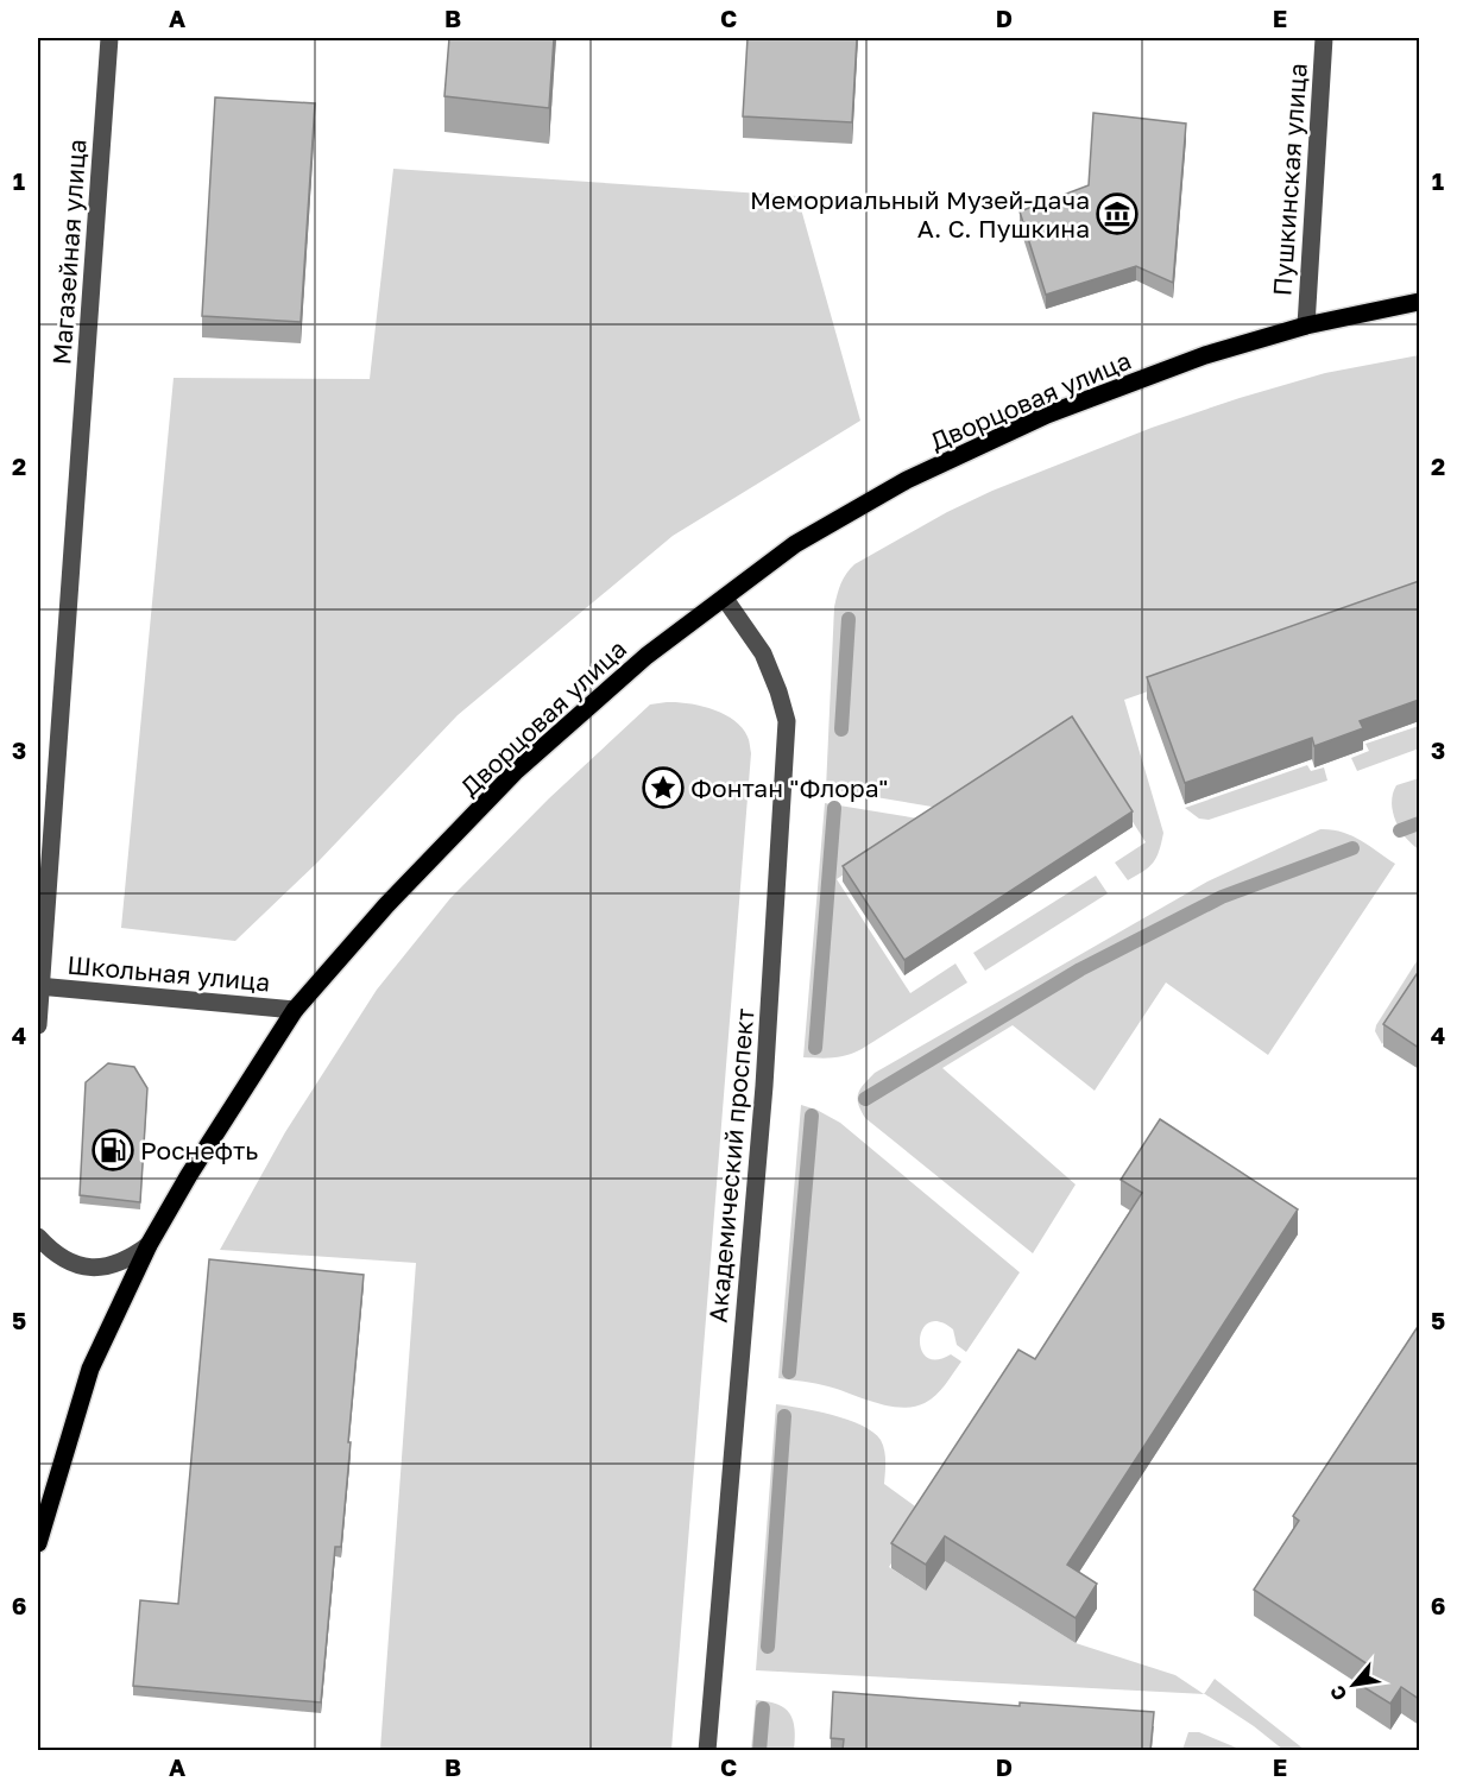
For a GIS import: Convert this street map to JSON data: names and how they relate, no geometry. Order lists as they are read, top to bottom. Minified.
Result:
{"streets":{"main road":["Дворцовая улица"],"street":["Пушкинская улица","Магазейная улица","Школьная улица","Академический проспект"]},"crossings":[["Пушкинская улица","Дворцовая улица"],["Магазейная улица","Школьная улица"],["Дворцовая улица","Школьная улица"],["Дворцовая улица","Академический проспект"]],"places":{"museum":["Мемориальный Музей-дача А. С. Пушкина"],"place":["Фонтан \"Флора\""],"fuel station":["Роснефть"]},"north":"bottom left","grid":{"columns":["A","B","C","D","E"],"rows":["1","2","3","4","5","6"]}}
